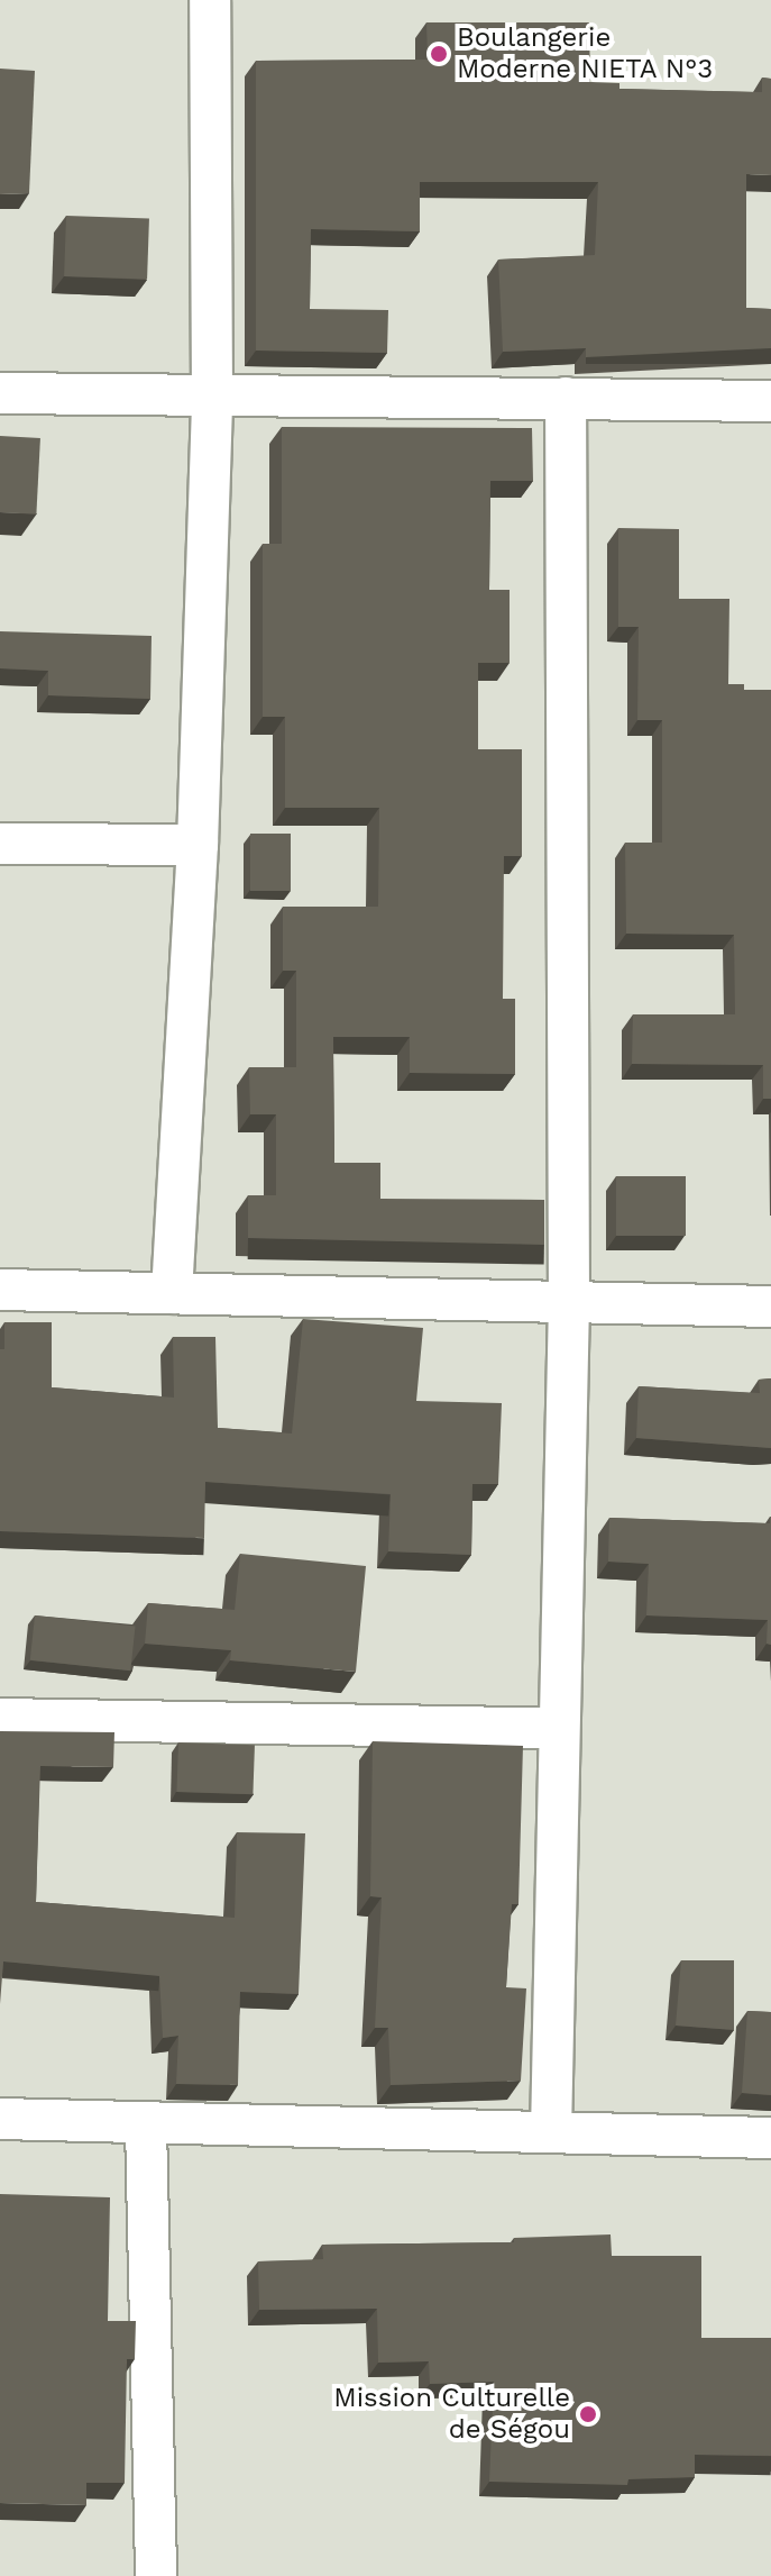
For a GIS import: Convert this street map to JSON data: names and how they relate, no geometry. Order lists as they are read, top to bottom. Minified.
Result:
{"places":["Boulangerie Moderne NIETA N°3","Mission Culturelle de Ségou"]}
